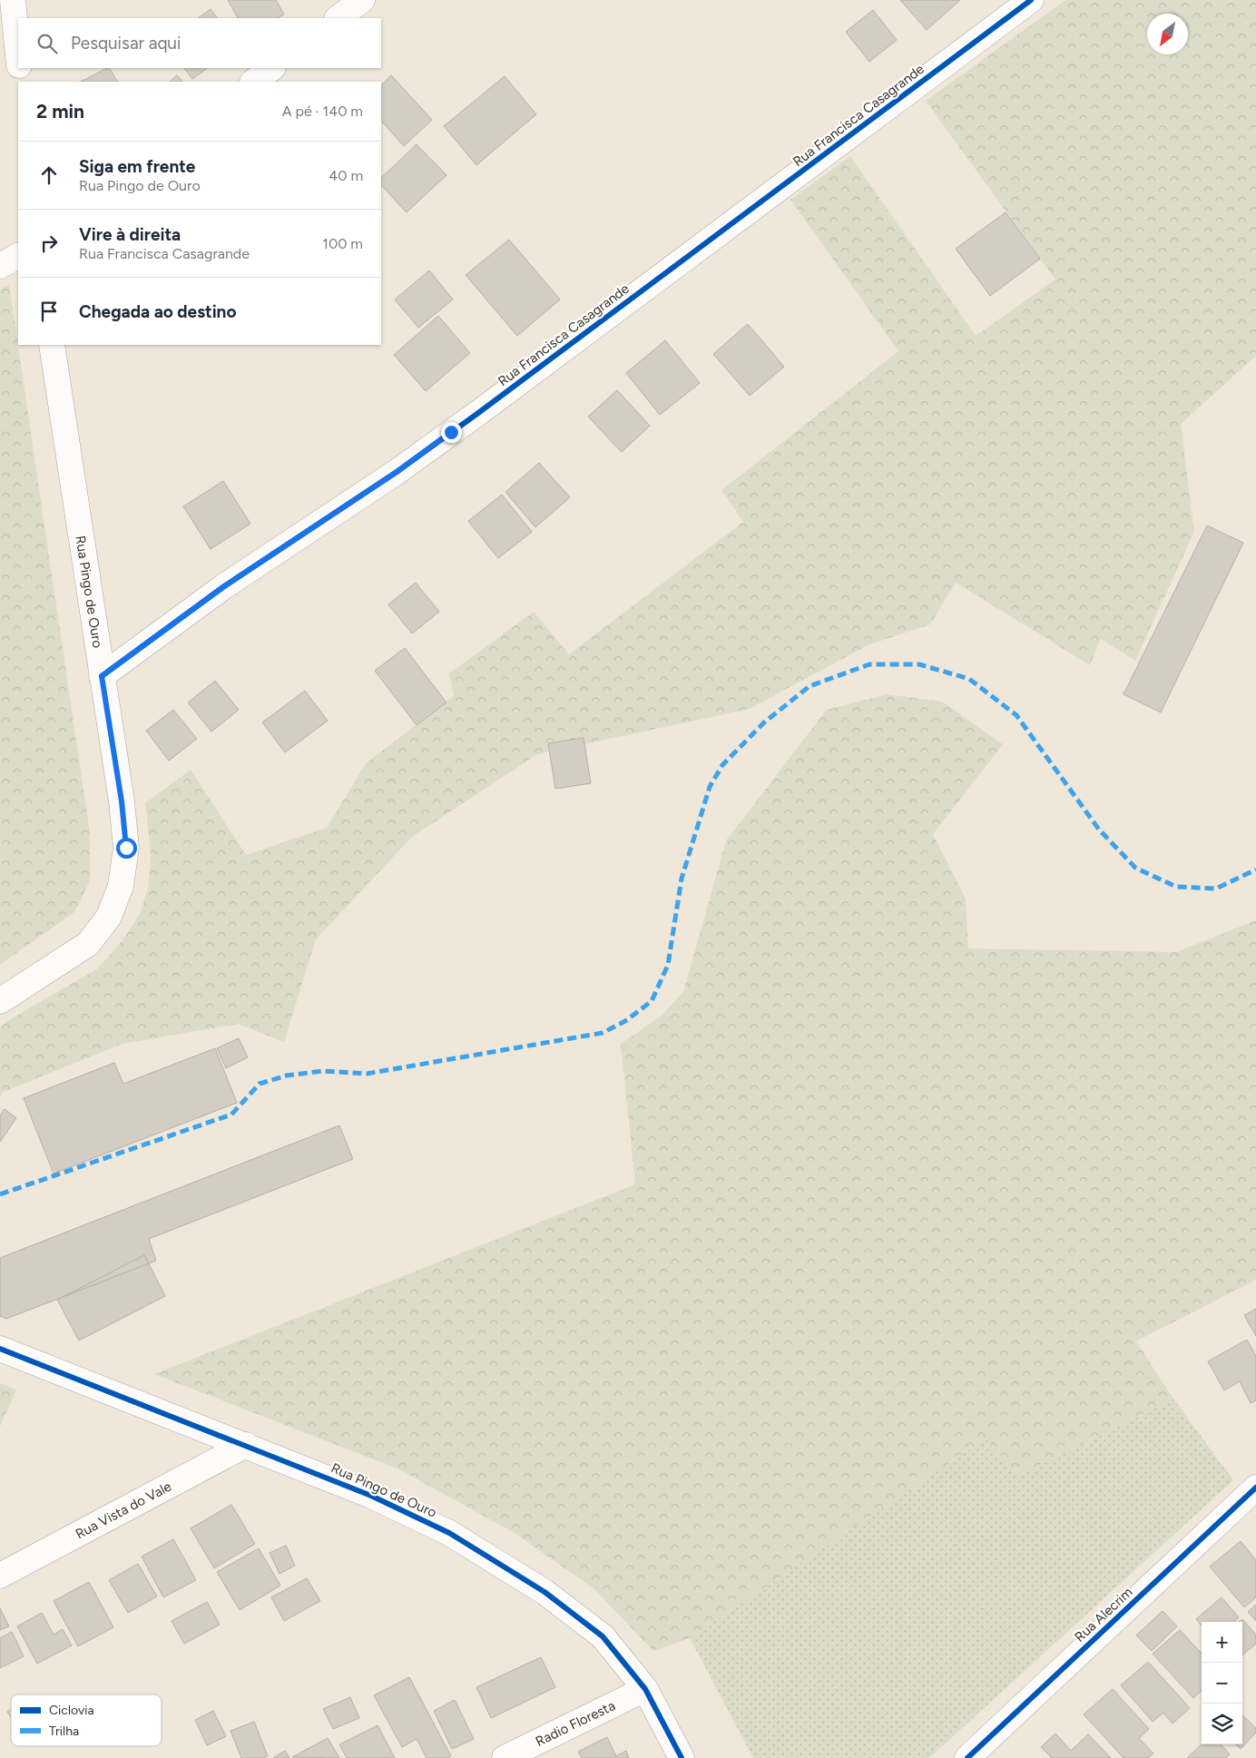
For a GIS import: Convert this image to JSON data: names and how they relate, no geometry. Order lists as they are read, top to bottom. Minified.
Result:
{"streets":{"street":["Rua Francisca Casagrande","Rua Pingo de Ouro","Rua Vista do Vale","Rua Alecrim","Radio Floresta"]},"crossings":[["Rua Francisca Casagrande","Rua Pingo de Ouro"],["Rua Pingo de Ouro","Rua Vista do Vale"],["Rua Pingo de Ouro","Radio Floresta"]],"legend":["Ciclovia","Trilha"],"north":"bottom left","page":{"search":"Pesquisar aqui","heading":["2 min","A pé · 140 m"],"list":[["Siga em frente","Rua Pingo de Ouro","40 m"],["Vire à direita","Rua Francisca Casagrande","100 m"],"Chegada ao destino"],"map_buttons":["+","−"]}}
